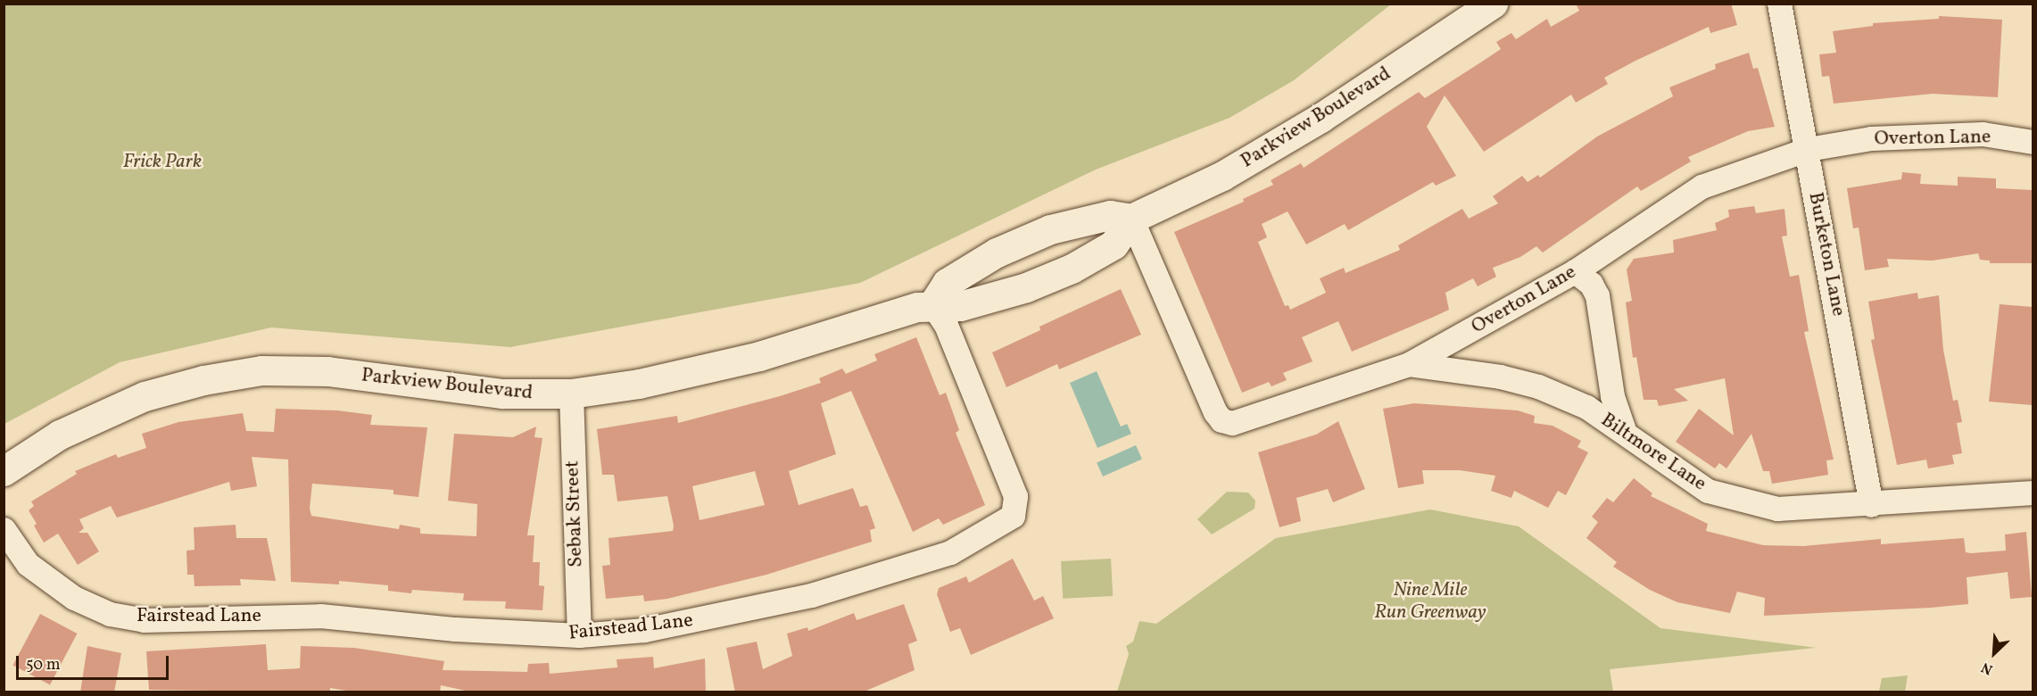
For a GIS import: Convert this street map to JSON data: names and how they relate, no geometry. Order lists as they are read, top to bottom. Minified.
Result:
{"streets":{"street":["Parkview Boulevard","Overton Lane","Burketon Lane","Biltmore Lane","Sebak Street","Fairstead Lane"]},"crossings":[["Parkview Boulevard","Overton Lane"],["Parkview Boulevard","Sebak Street"],["Parkview Boulevard","Fairstead Lane"],["Overton Lane","Burketon Lane"],["Overton Lane","Biltmore Lane"],["Burketon Lane","Biltmore Lane"],["Sebak Street","Fairstead Lane"]],"parks":["Frick Park","Nine Mile Run Greenway"],"scale_bar":"50 m","north":"bottom left"}
